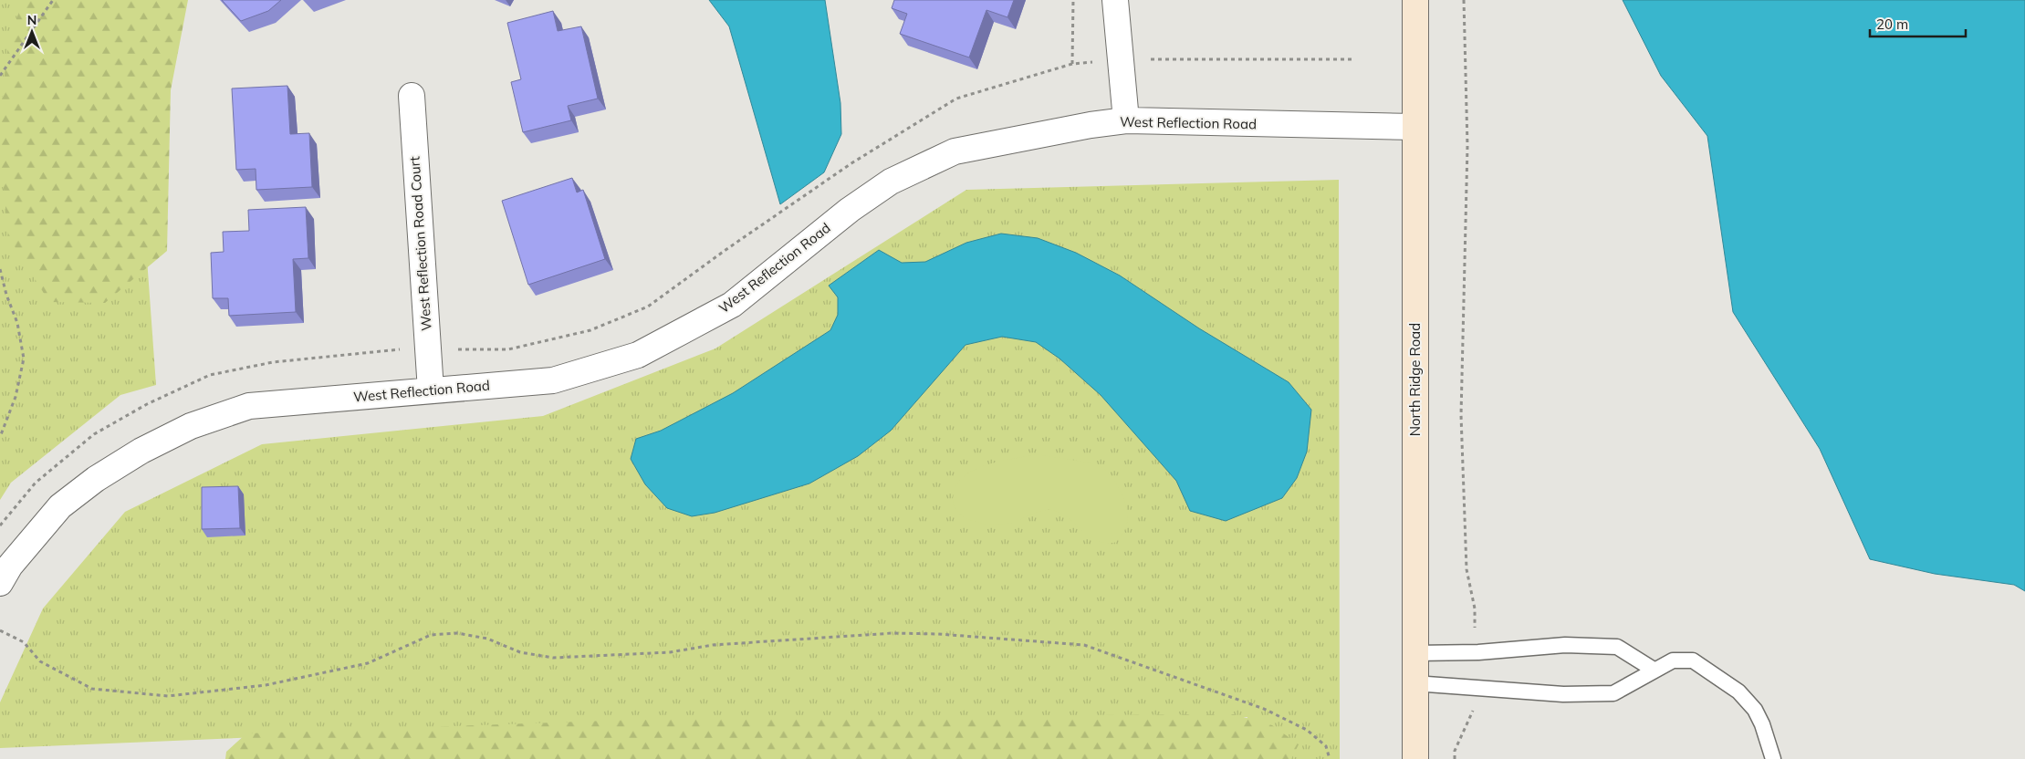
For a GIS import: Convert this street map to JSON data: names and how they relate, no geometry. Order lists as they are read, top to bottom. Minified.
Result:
{"streets":{"main road":["North Ridge Road"],"street":["West Reflection Road","West Reflection Road Court"]},"crossings":[["West Reflection Road","West Reflection Road Court"],["West Reflection Road","North Ridge Road"]],"scale_bar":"20 m","north":"top"}
